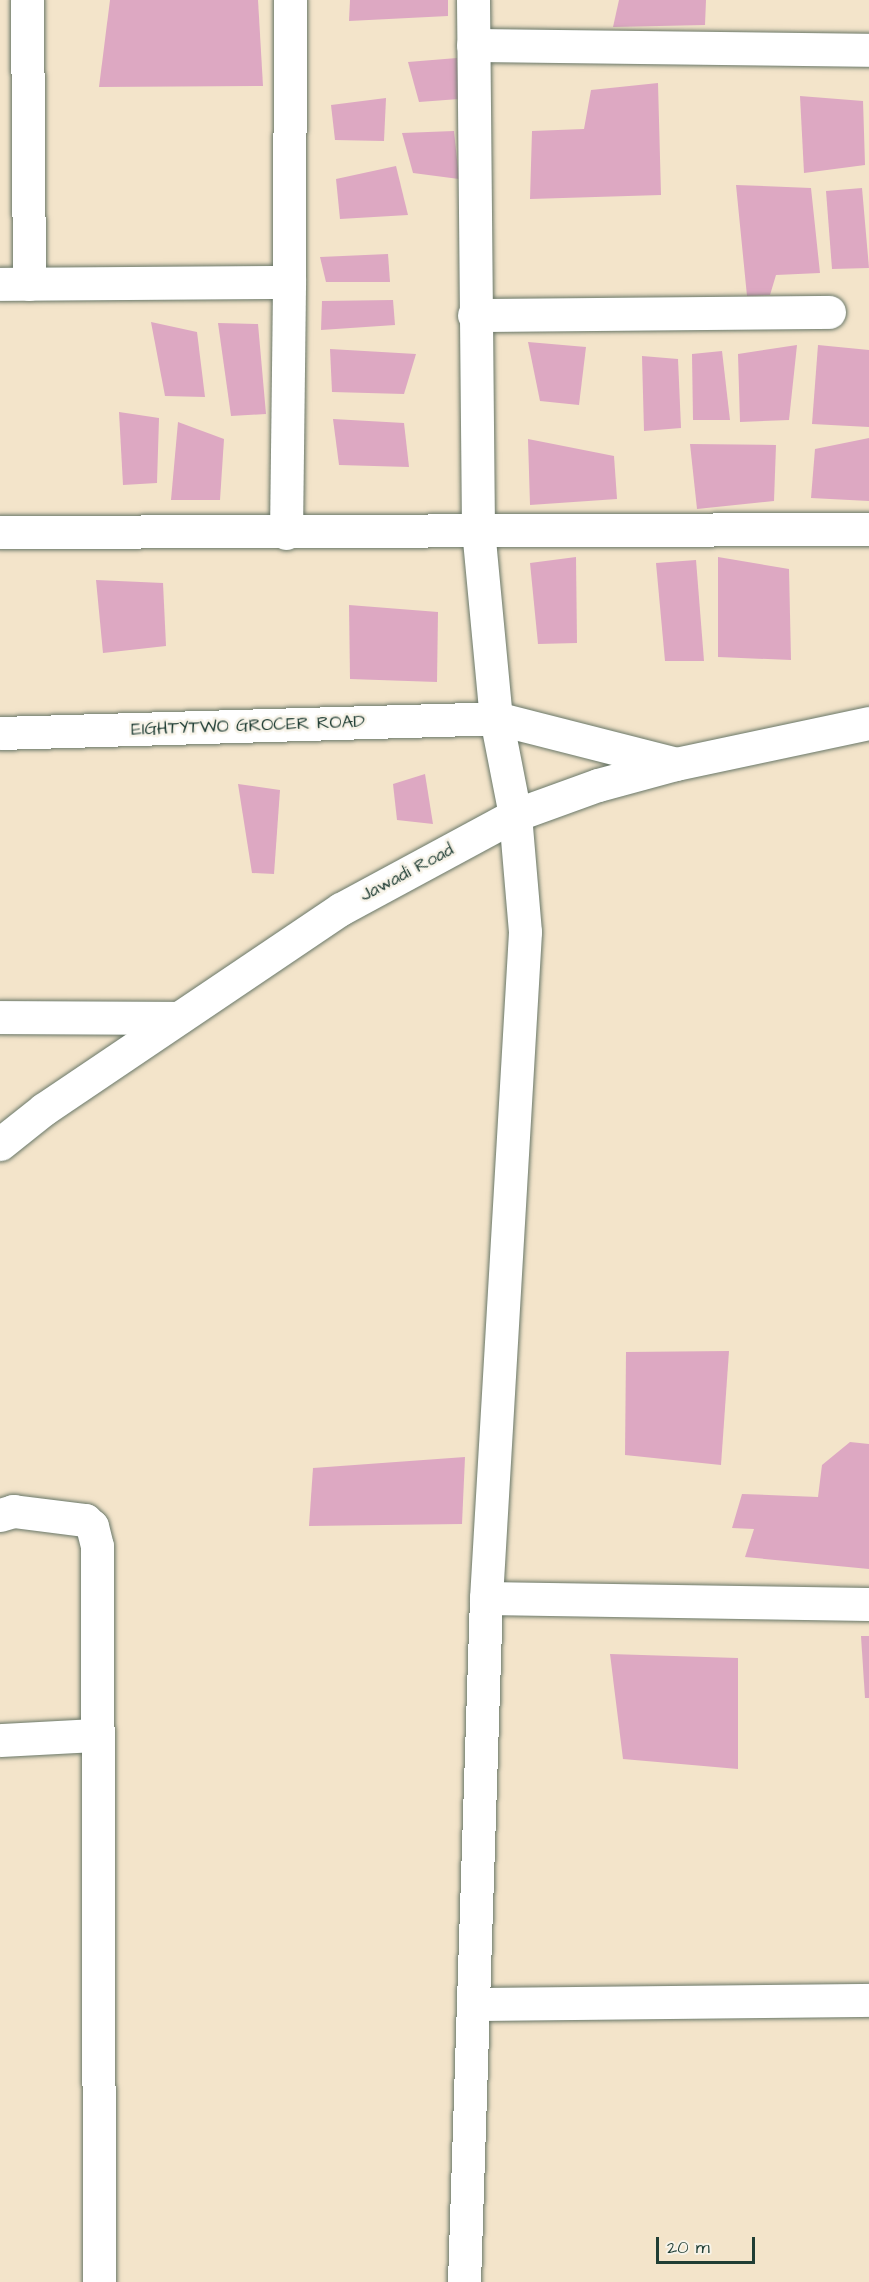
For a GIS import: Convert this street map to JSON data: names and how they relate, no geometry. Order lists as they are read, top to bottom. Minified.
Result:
{"streets":{"street":["EIGHTYTWO GROCER ROAD","Jawadi Road"]},"crossings":[["EIGHTYTWO GROCER ROAD","Jawadi Road"]],"scale_bar":"20 m"}
